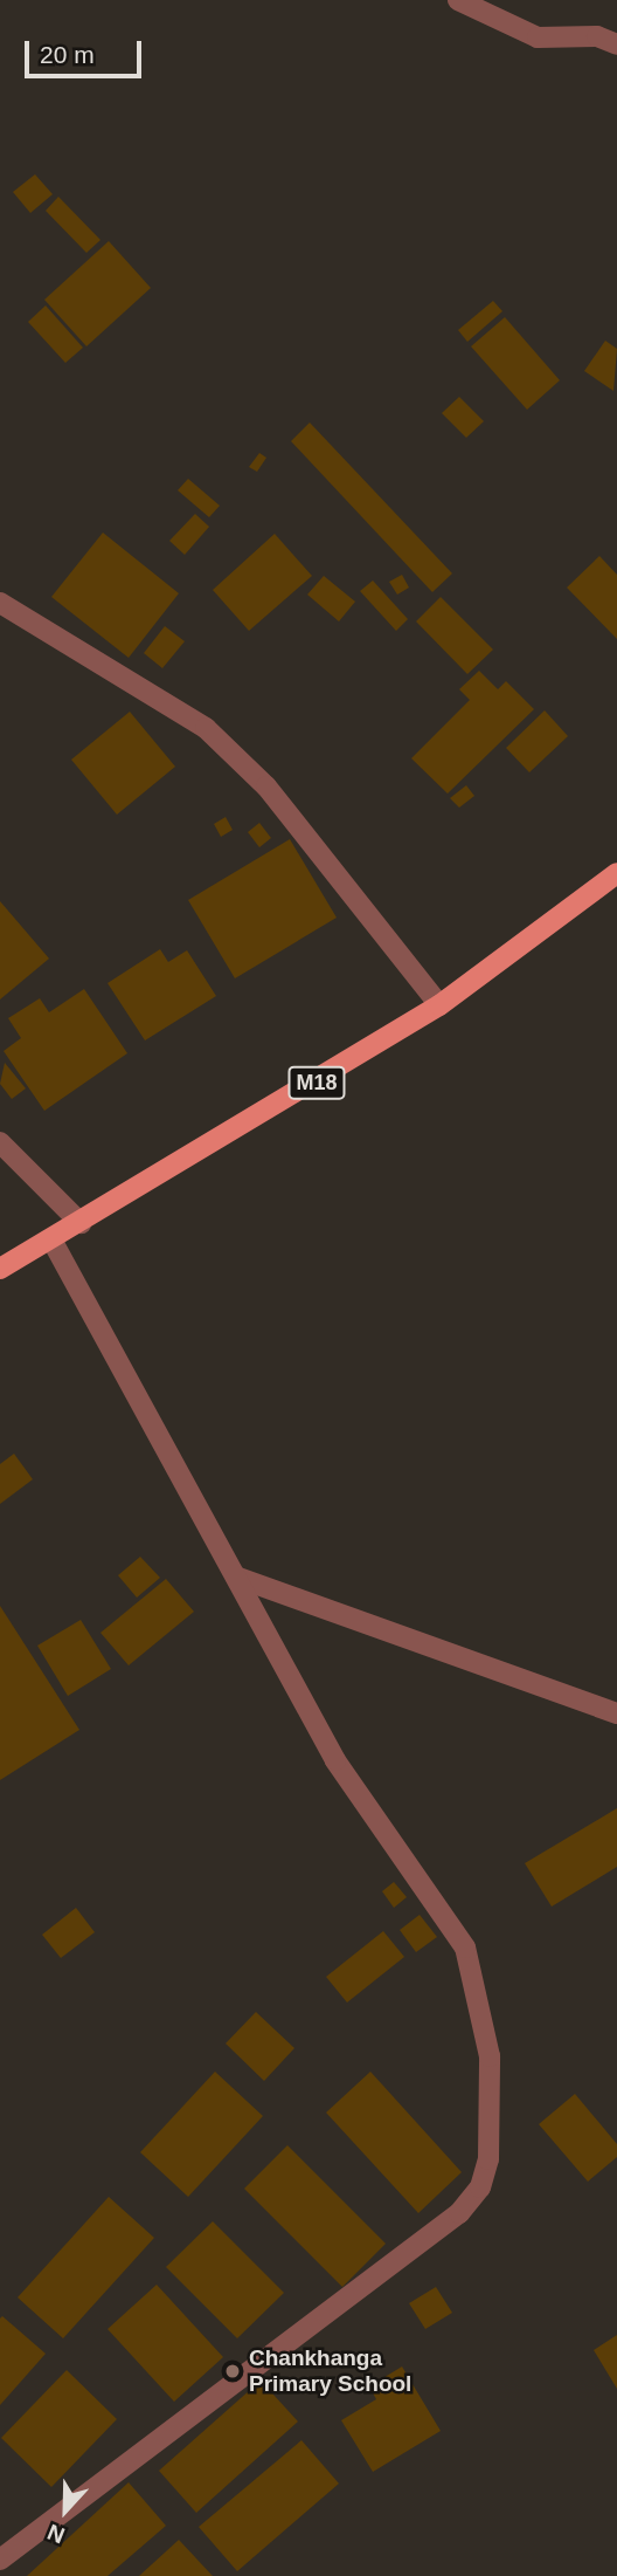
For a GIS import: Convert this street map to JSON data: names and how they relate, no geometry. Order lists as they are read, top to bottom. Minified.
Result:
{"streets":{"main road":["M18"]},"places":["Chankhanga Primary School"],"scale_bar":"20 m","north":"bottom"}
